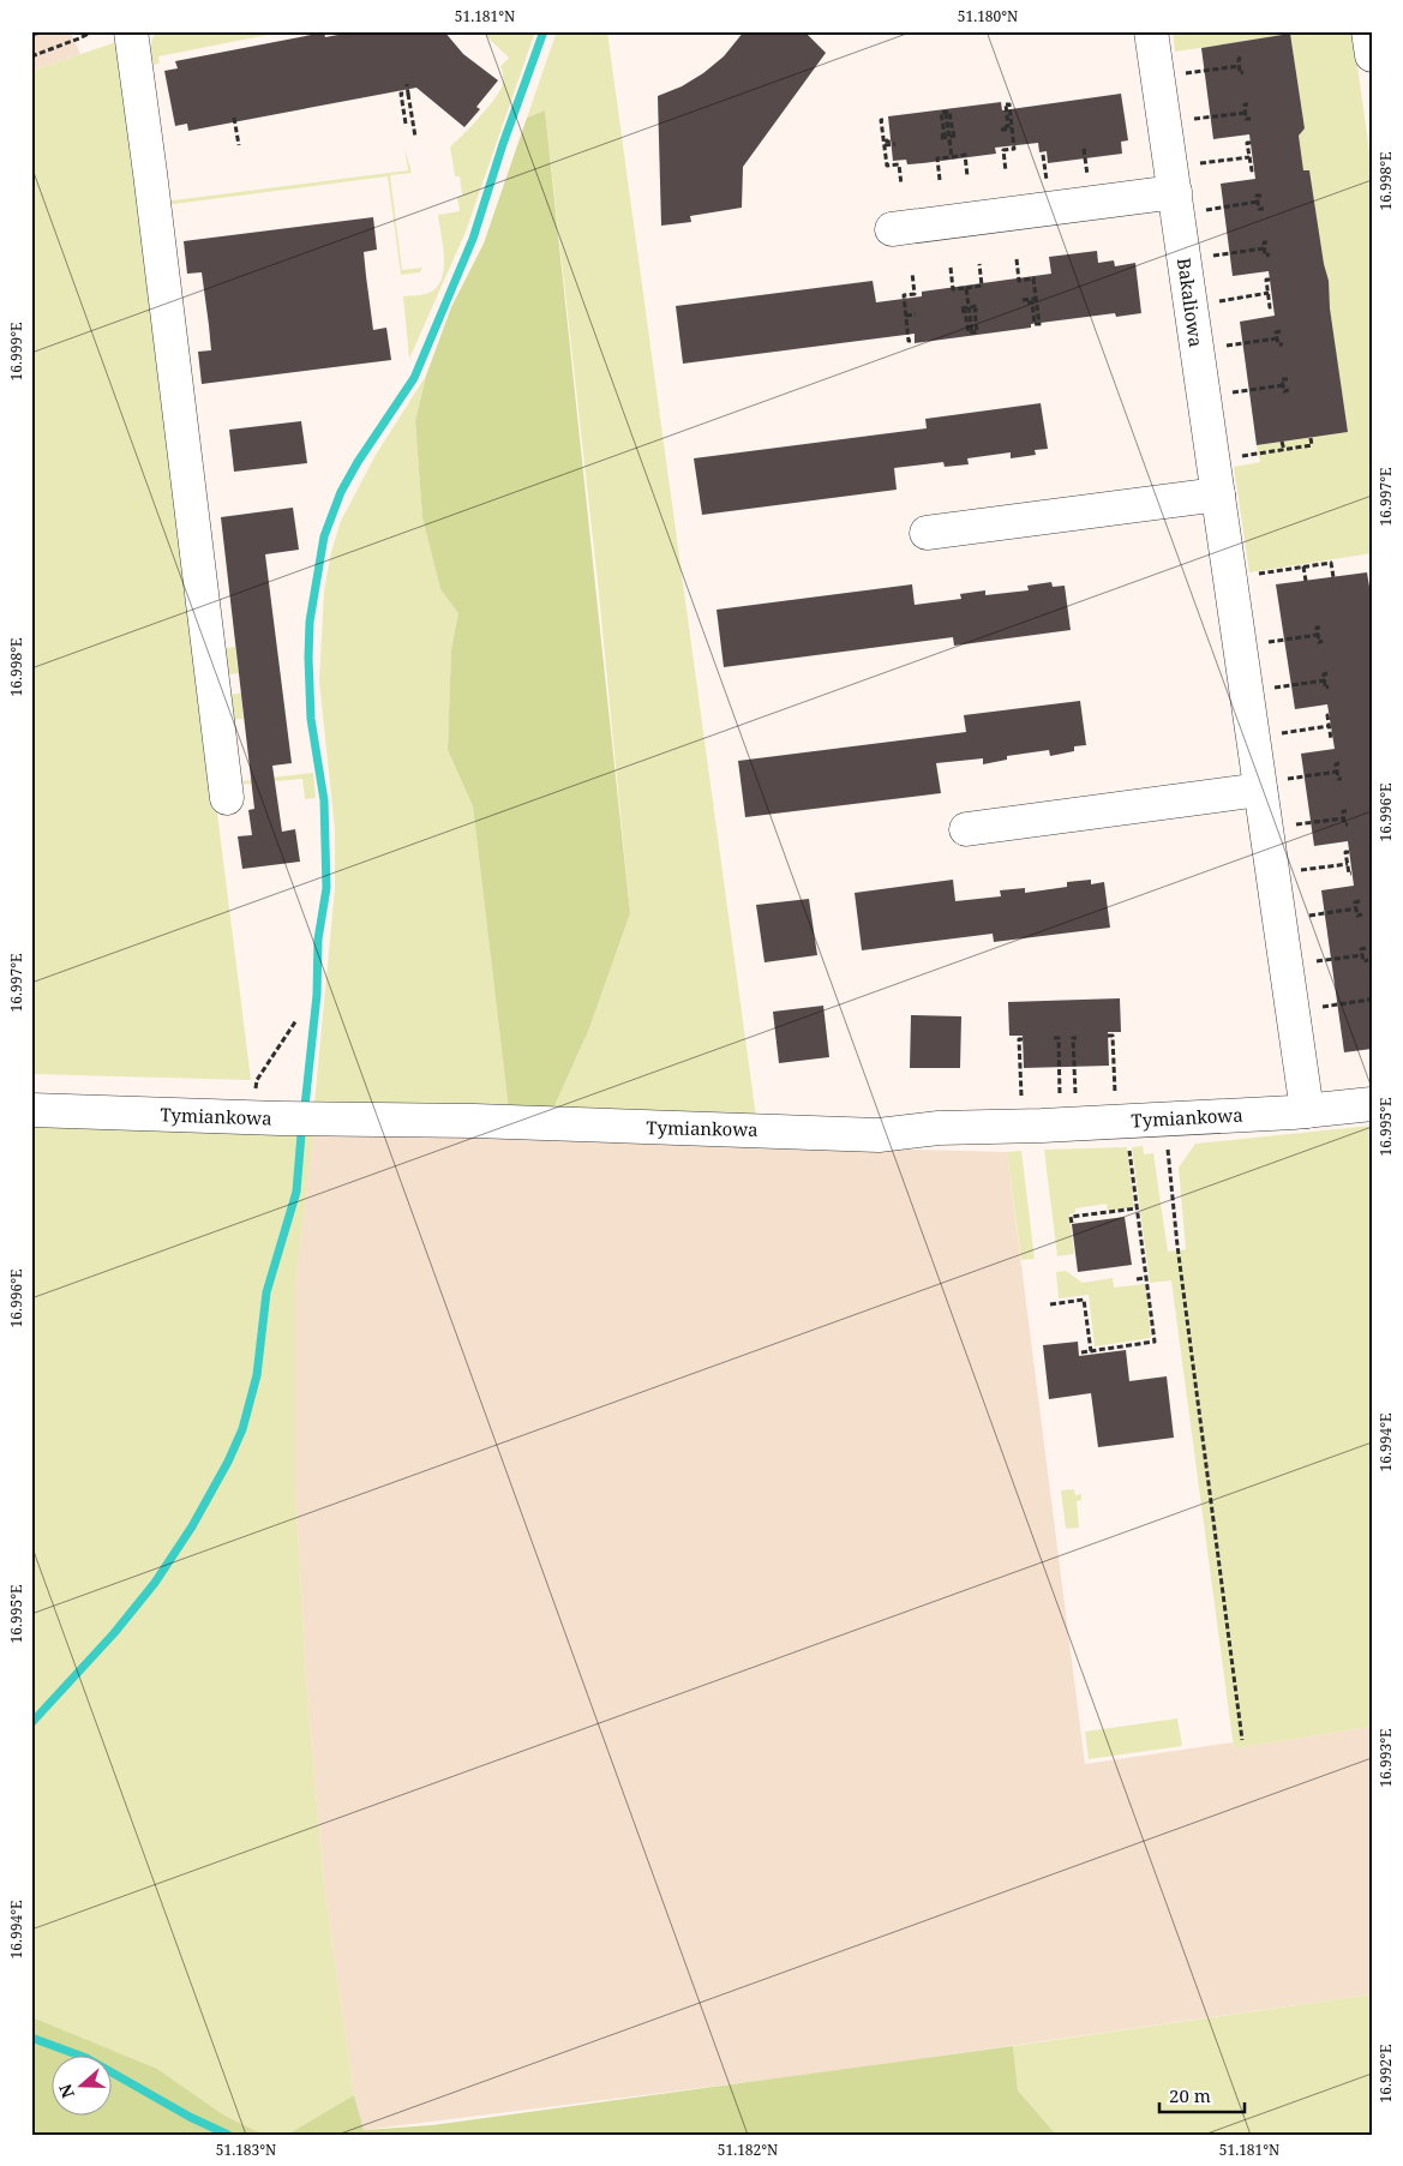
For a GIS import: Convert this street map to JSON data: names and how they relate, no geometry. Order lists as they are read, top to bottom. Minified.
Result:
{"streets":{"street":["Bakaliowa","Tymiankowa"]},"crossings":[["Bakaliowa","Tymiankowa"]],"scale_bar":"20 m","north":"left","coordinates":["51.181°N","51.180°N","16.998°E","16.999°E","16.997°E","16.996°E","16.995°E","16.994°E","16.993°E","16.992°E","51.183°N","51.182°N"]}
